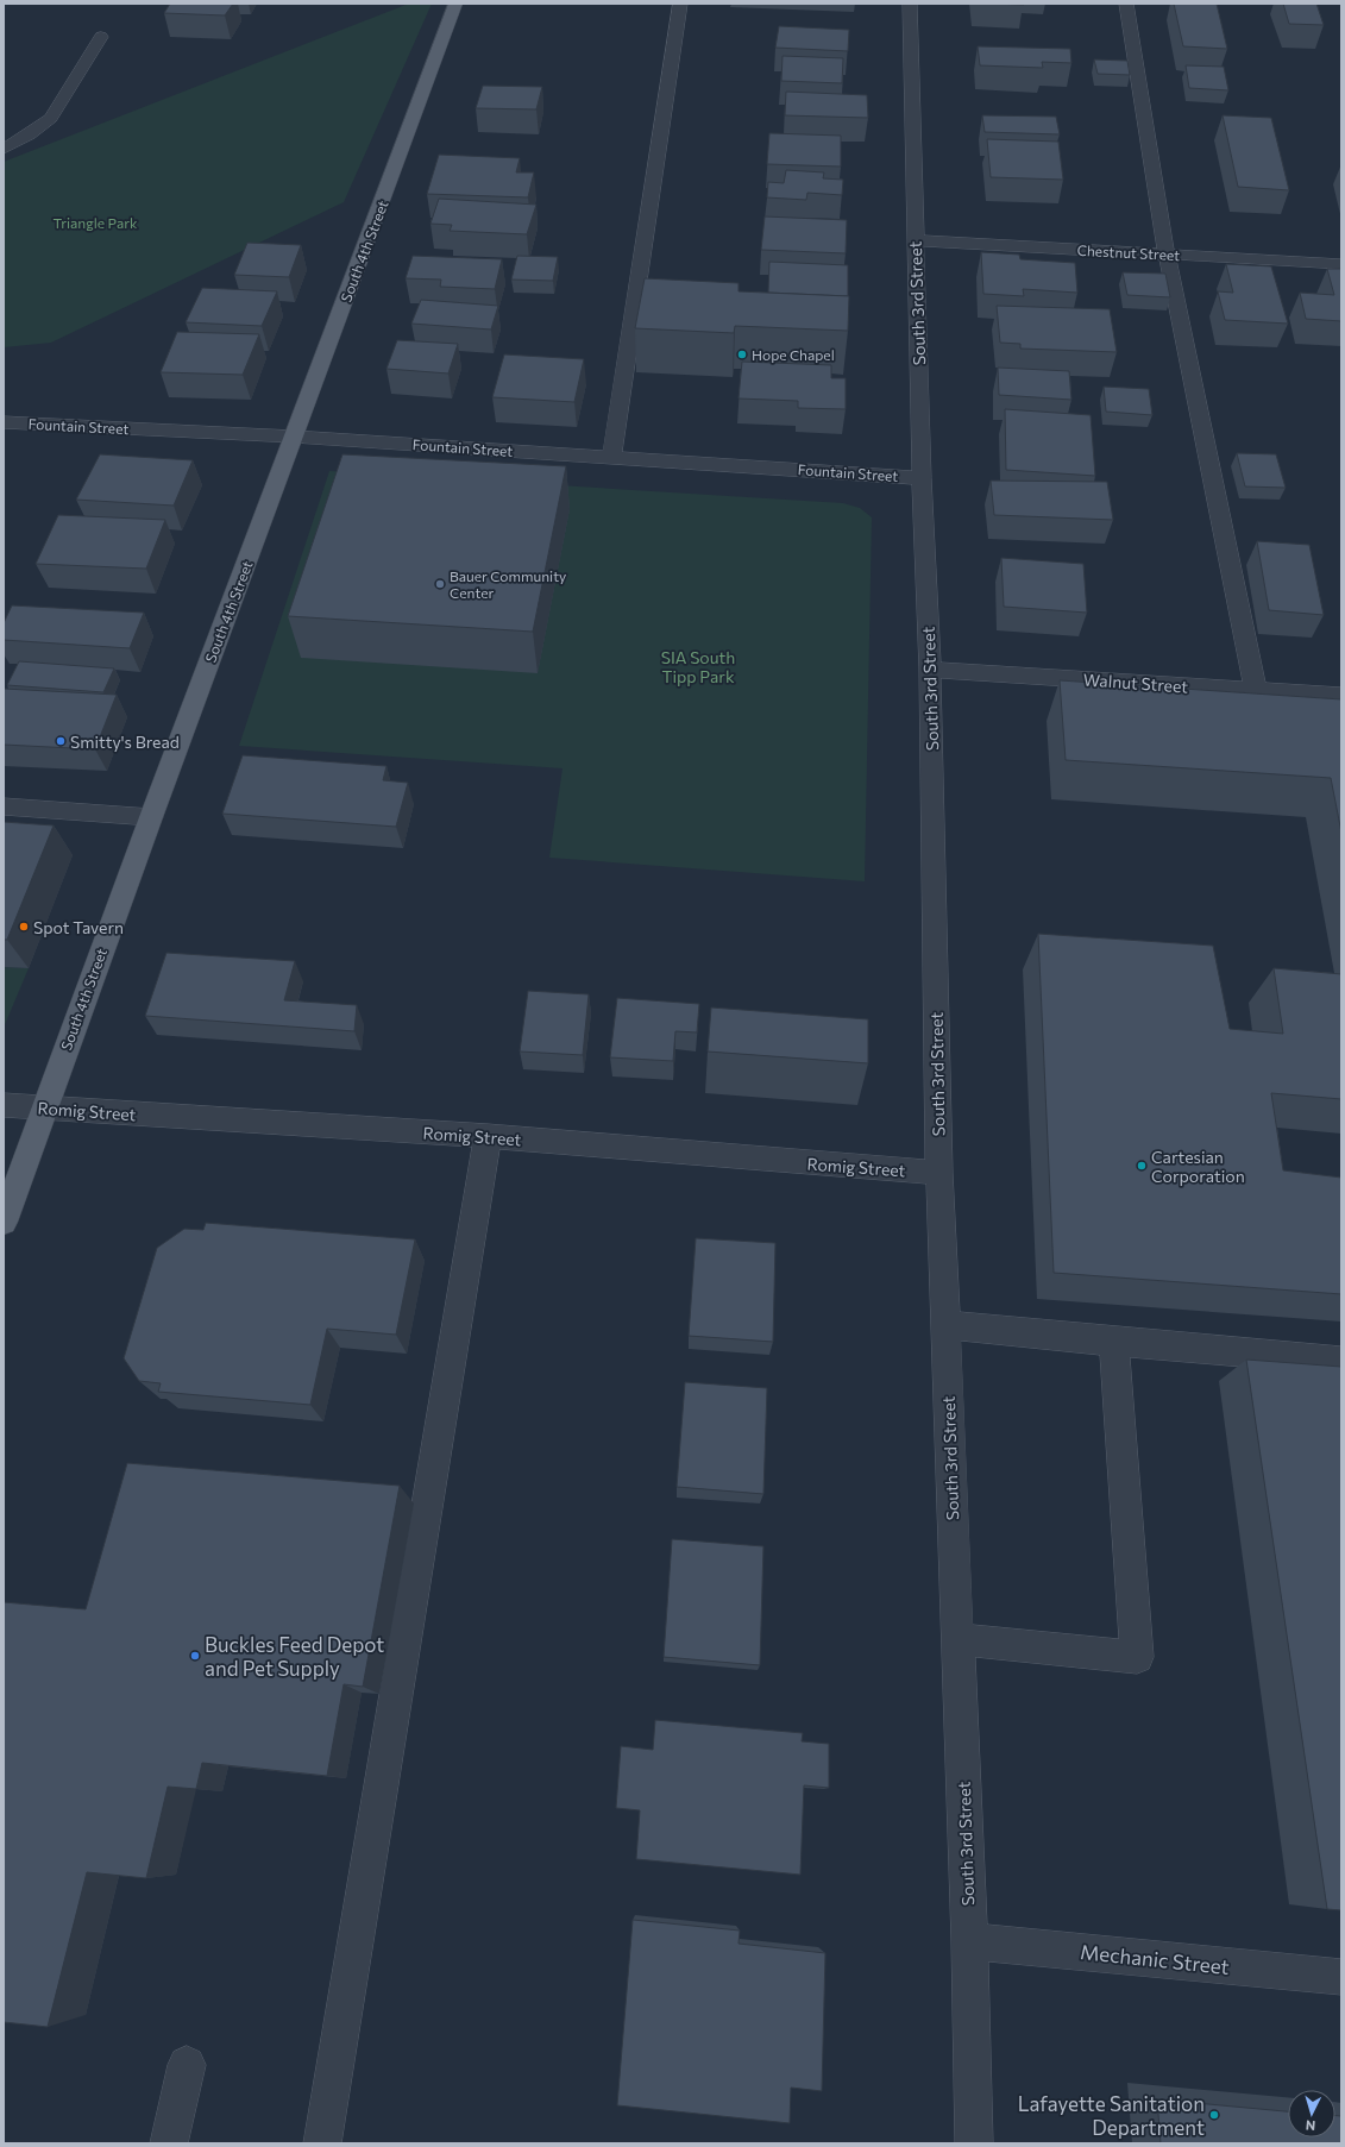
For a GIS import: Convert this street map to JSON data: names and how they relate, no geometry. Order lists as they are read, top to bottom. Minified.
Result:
{"streets":{"main road":["South 4th Street"],"street":["Chestnut Street","South 3rd Street","Fountain Street","Walnut Street","Romig Street","Mechanic Street"]},"crossings":[["South 4th Street","Fountain Street"],["South 4th Street","Romig Street"],["Chestnut Street","South 3rd Street"],["South 3rd Street","Fountain Street"],["South 3rd Street","Walnut Street"],["South 3rd Street","Romig Street"],["South 3rd Street","Mechanic Street"]],"parks":["Triangle Park","SIA South Tipp Park"],"places":["Hope Chapel","Bauer Community Center","Smitty's Bread","Spot Tavern","Cartesian Corporation","Buckles Feed Depot and Pet Supply","Lafayette Sanitation Department"],"north":"bottom"}
